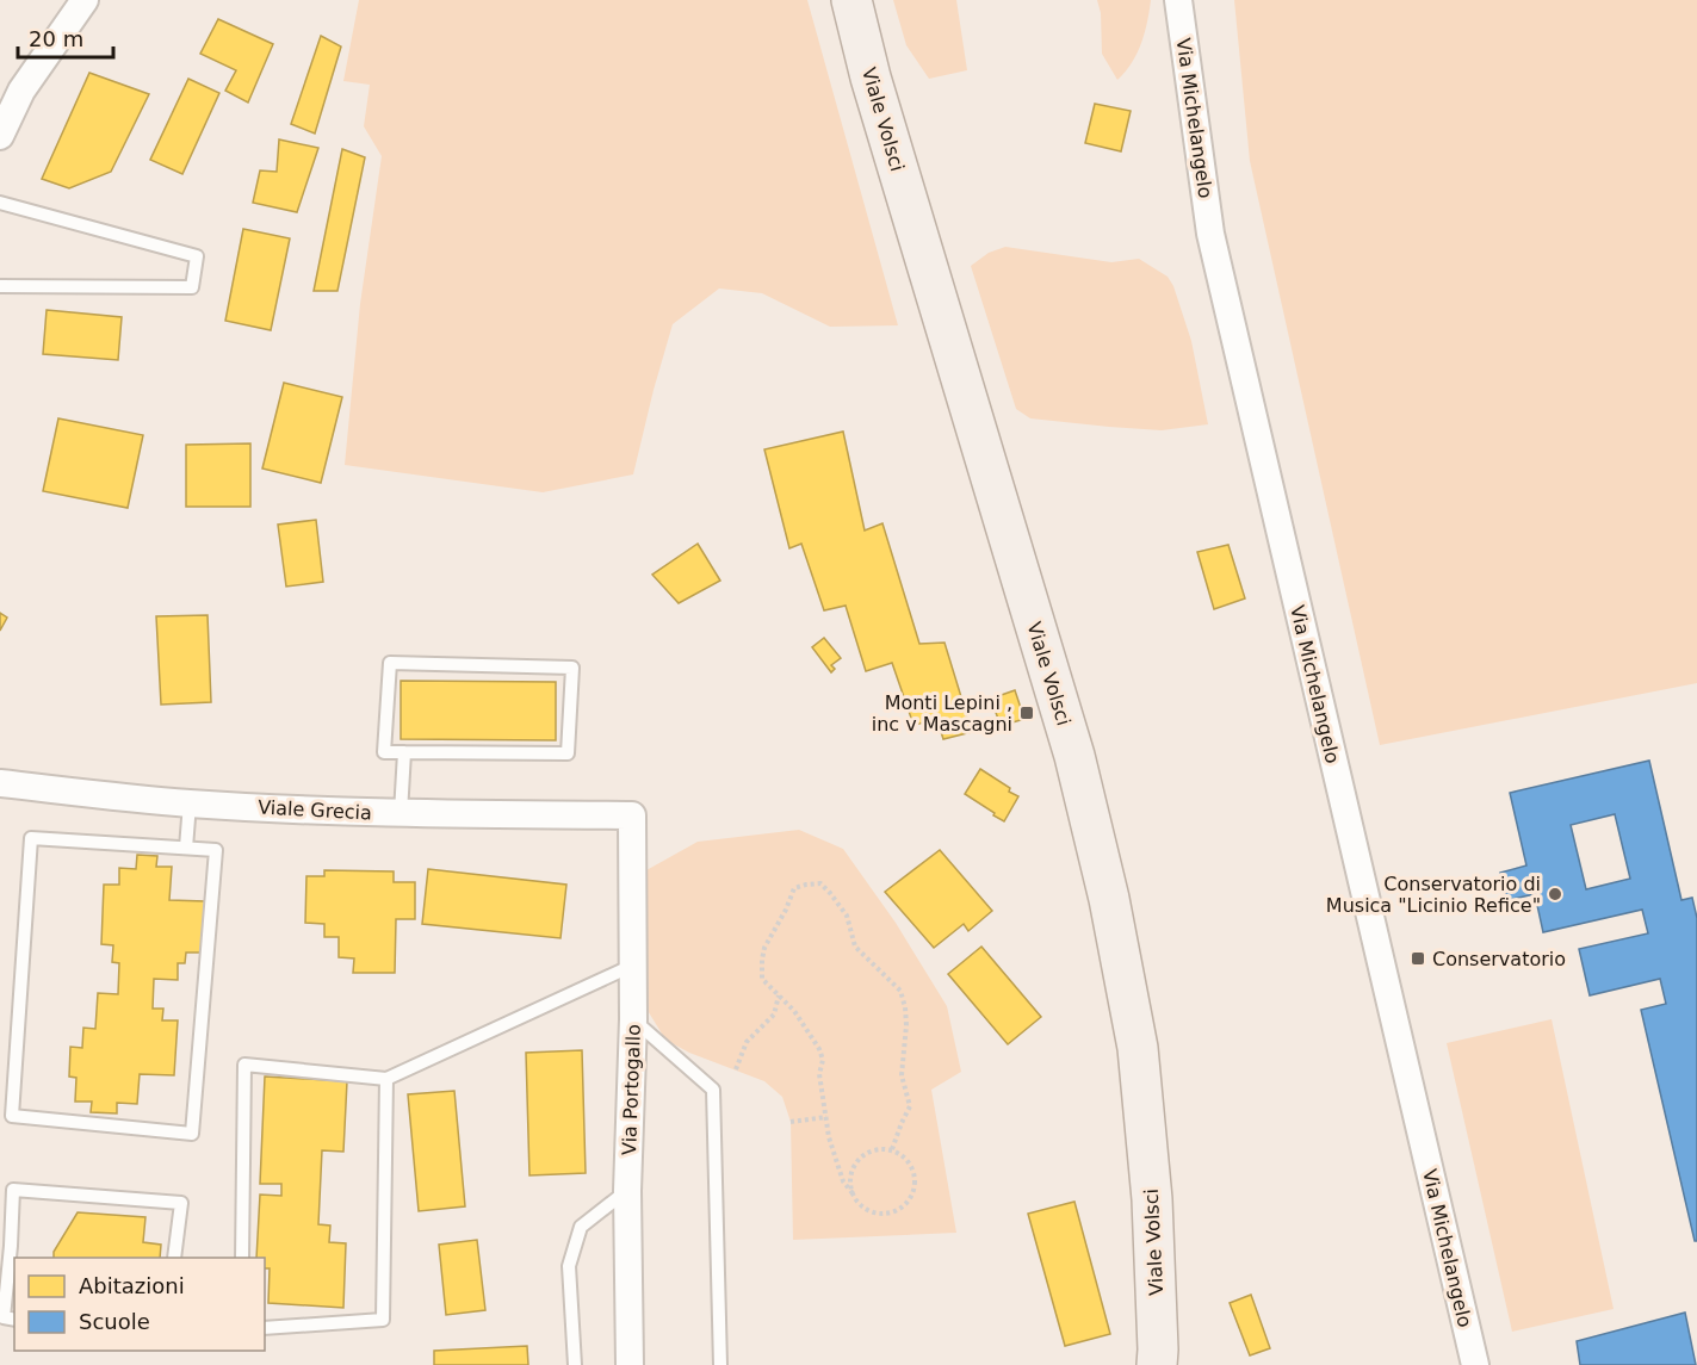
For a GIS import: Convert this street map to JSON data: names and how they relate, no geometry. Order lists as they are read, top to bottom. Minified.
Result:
{"streets":{"main road":["Viale Volsci"],"street":["Via Michelangelo","Viale Grecia","Via Portogallo"]},"crossings":[["Viale Grecia","Via Portogallo"]],"places":{"transit":["Monti Lepini , inc v Mascagni","Conservatorio"],"other":["Conservatorio di Musica \"Licinio Refice\""]},"legend":["Abitazioni","Scuole"],"scale_bar":"20 m"}
